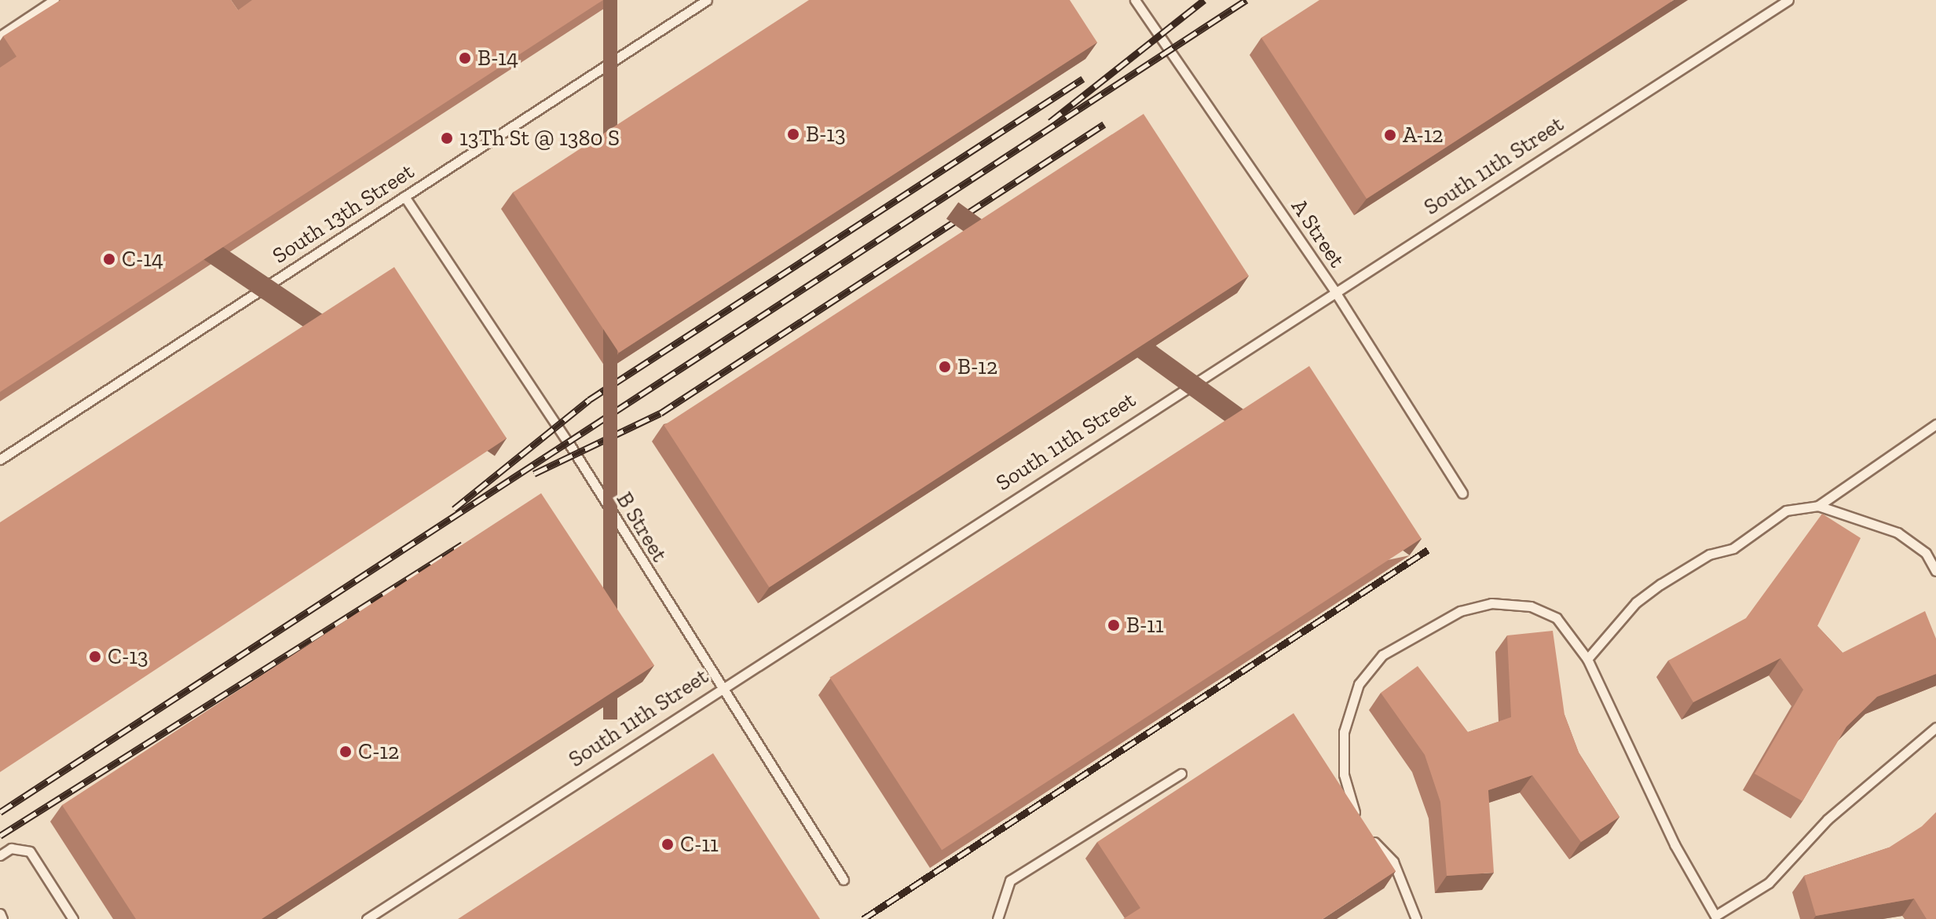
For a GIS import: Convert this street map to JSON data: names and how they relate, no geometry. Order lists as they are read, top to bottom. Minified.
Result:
{"streets":{"lane":["South 11th Street","South 13th Street","A Street","B Street"]},"crossings":[["South 11th Street","A Street"],["South 11th Street","B Street"],["South 13th Street","B Street"]],"places":["B-14","B-13","A-12","13Th St @ 1380 S","C-14","B-12","B-11","C-13","C-12","C-11"]}
